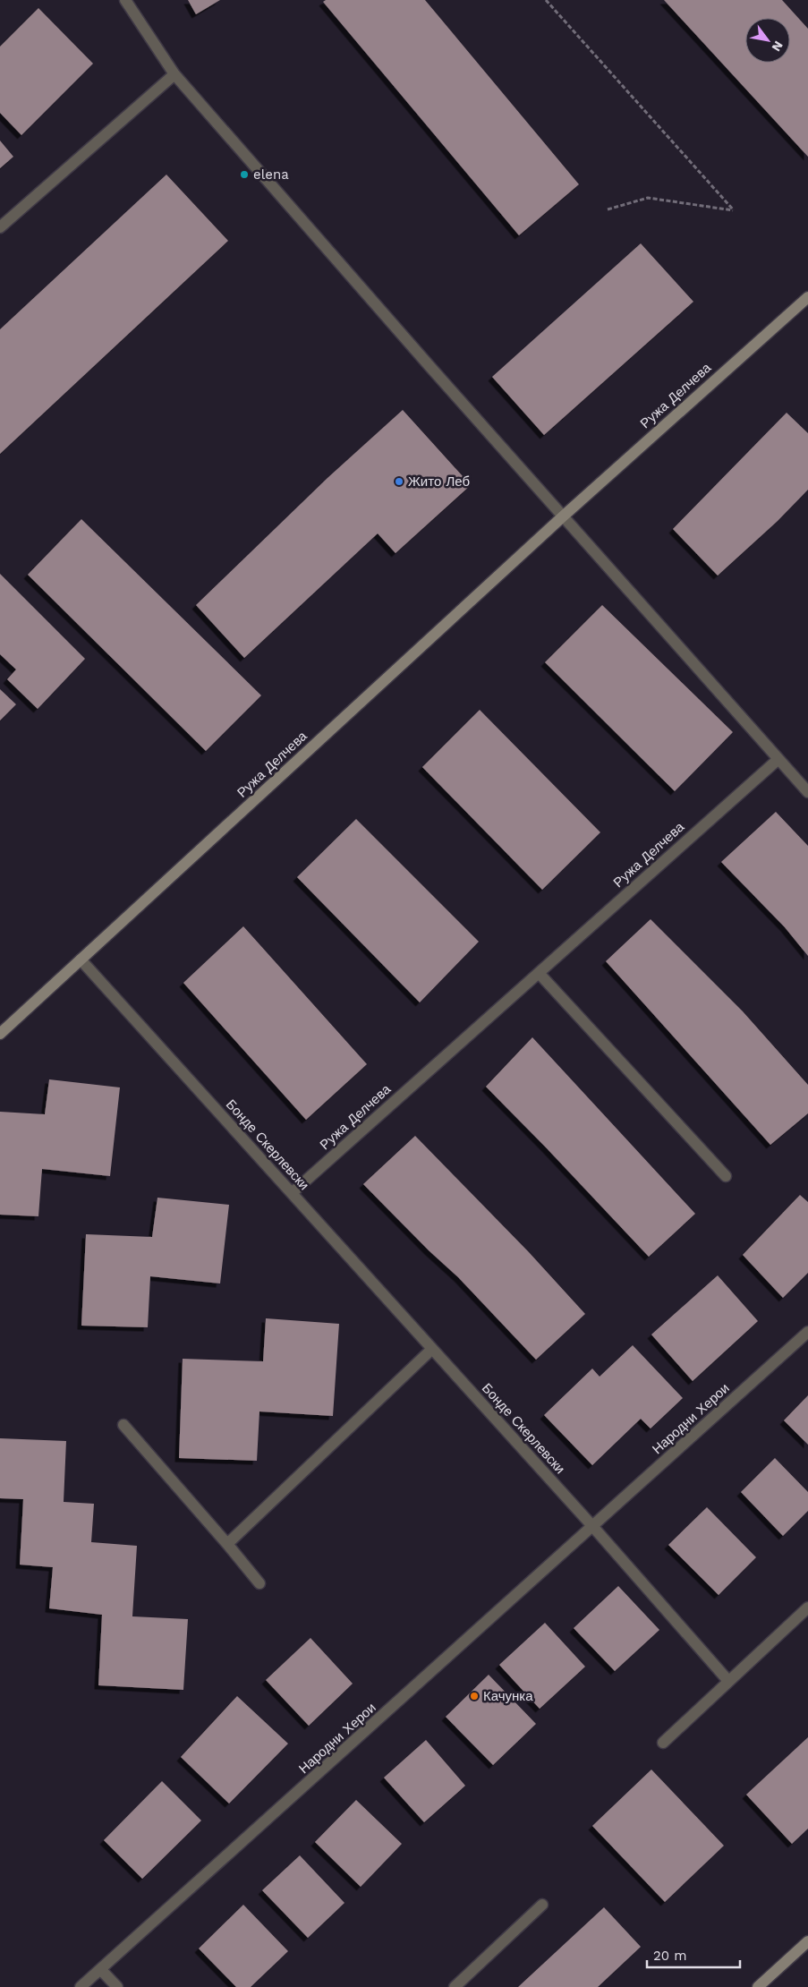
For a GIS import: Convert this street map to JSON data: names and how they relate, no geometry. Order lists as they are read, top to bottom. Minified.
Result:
{"streets":{"street":["Ружа Делчева","Бонде Скерлевски","Народни Херои"]},"crossings":[["Ружа Делчева","Бонде Скерлевски"],["Бонде Скерлевски","Народни Херои"]],"places":["elena","Жито Леб","Качунка"],"scale_bar":"20 m","north":"bottom right"}
